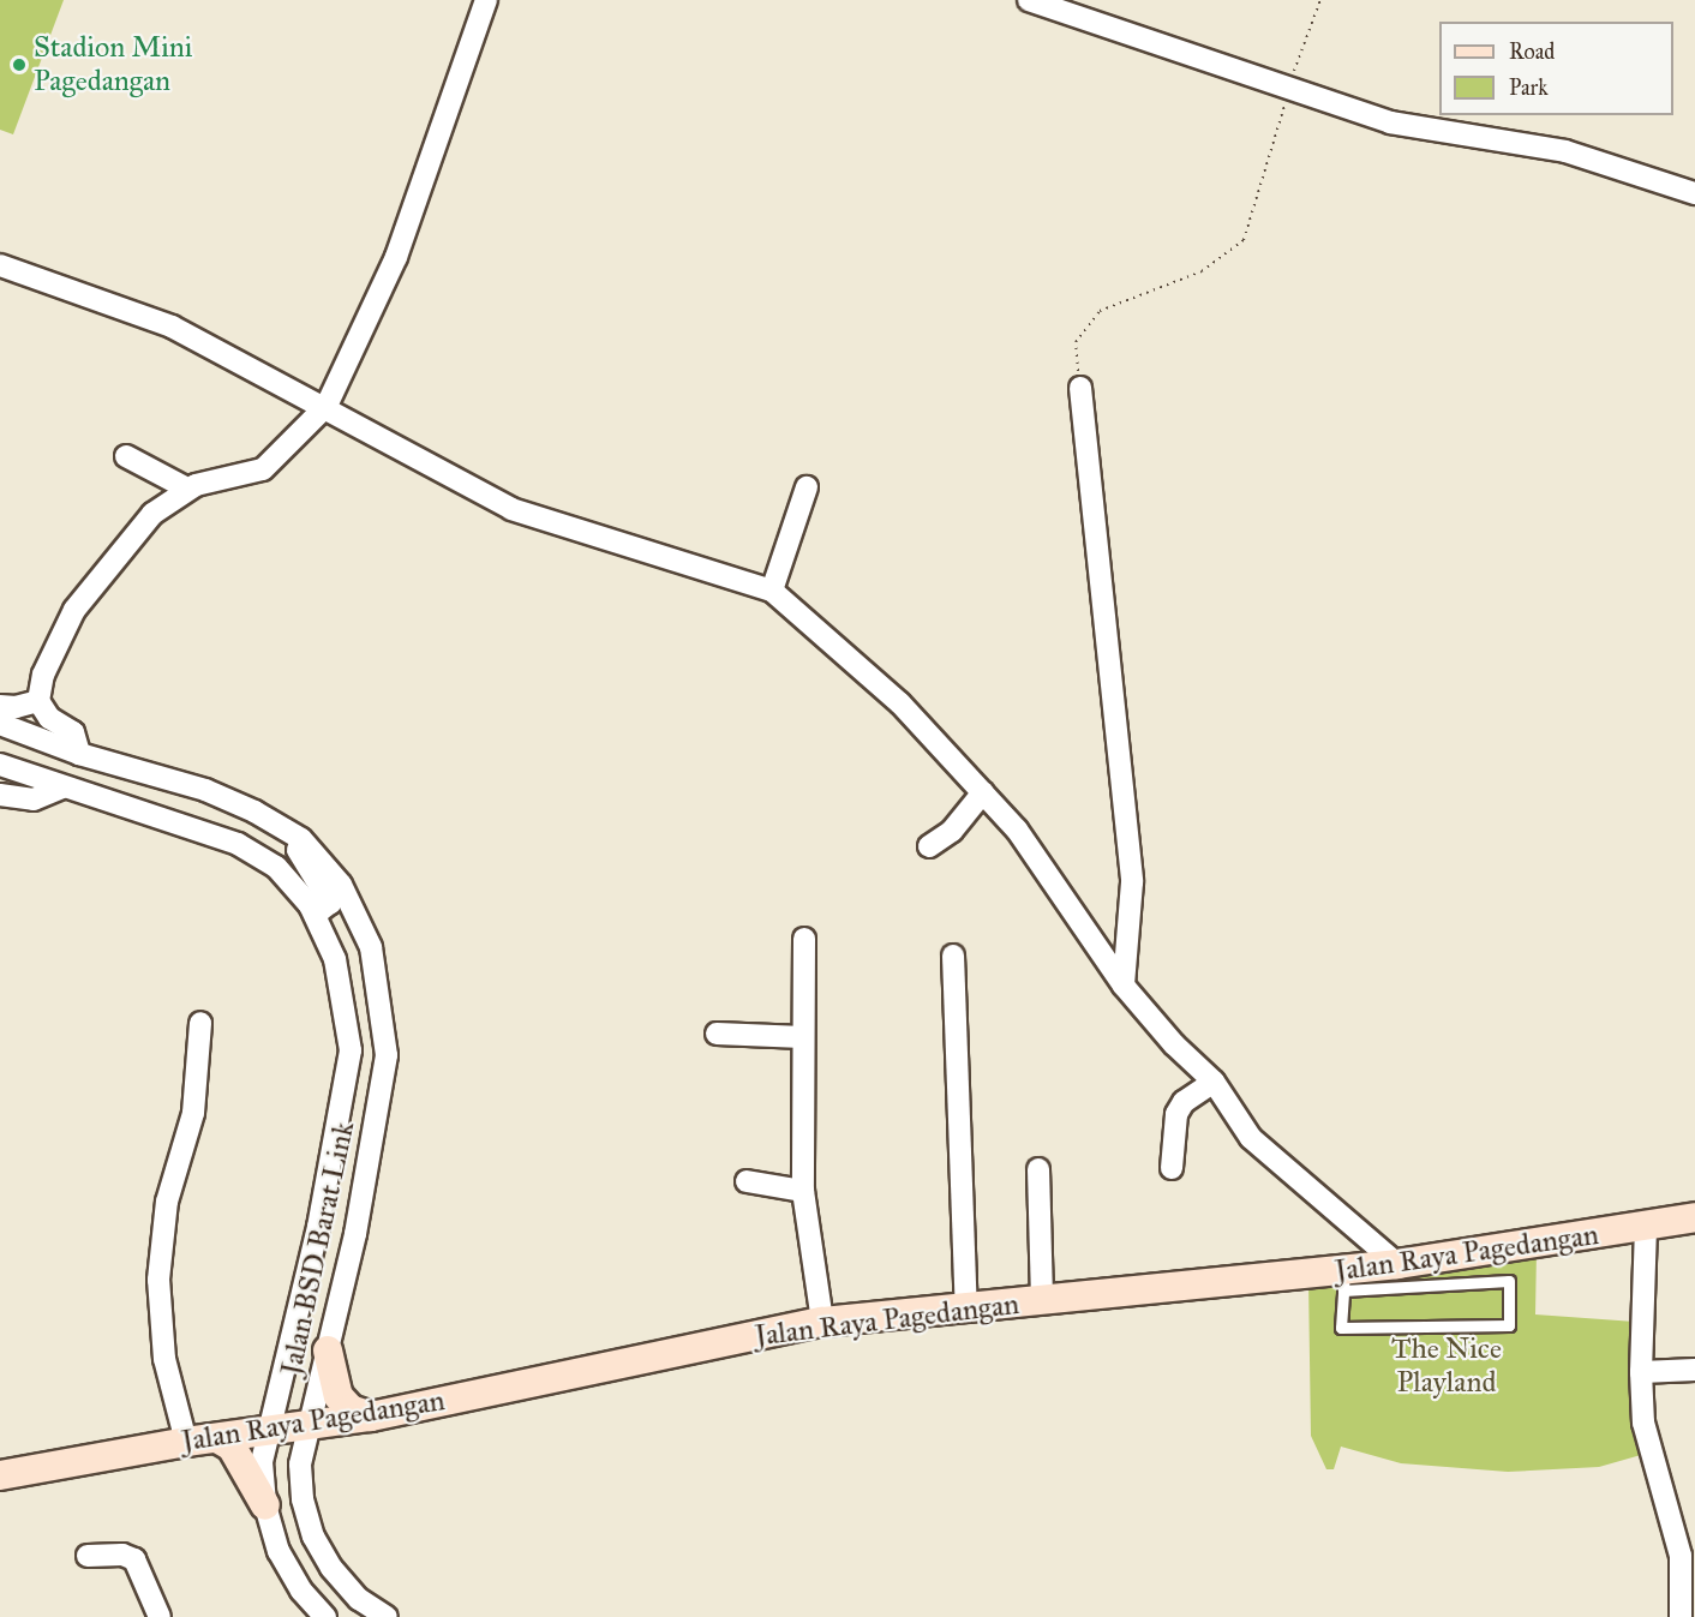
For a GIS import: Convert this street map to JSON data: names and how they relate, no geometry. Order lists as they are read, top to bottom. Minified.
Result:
{"streets":{"street":["Jalan BSD Barat Link","Jalan Raya Pagedangan"]},"crossings":[["Jalan BSD Barat Link","Jalan Raya Pagedangan"]],"parks":["The Nice Playland"],"places":["Stadion Mini Pagedangan"],"legend":["Road","Park"]}
